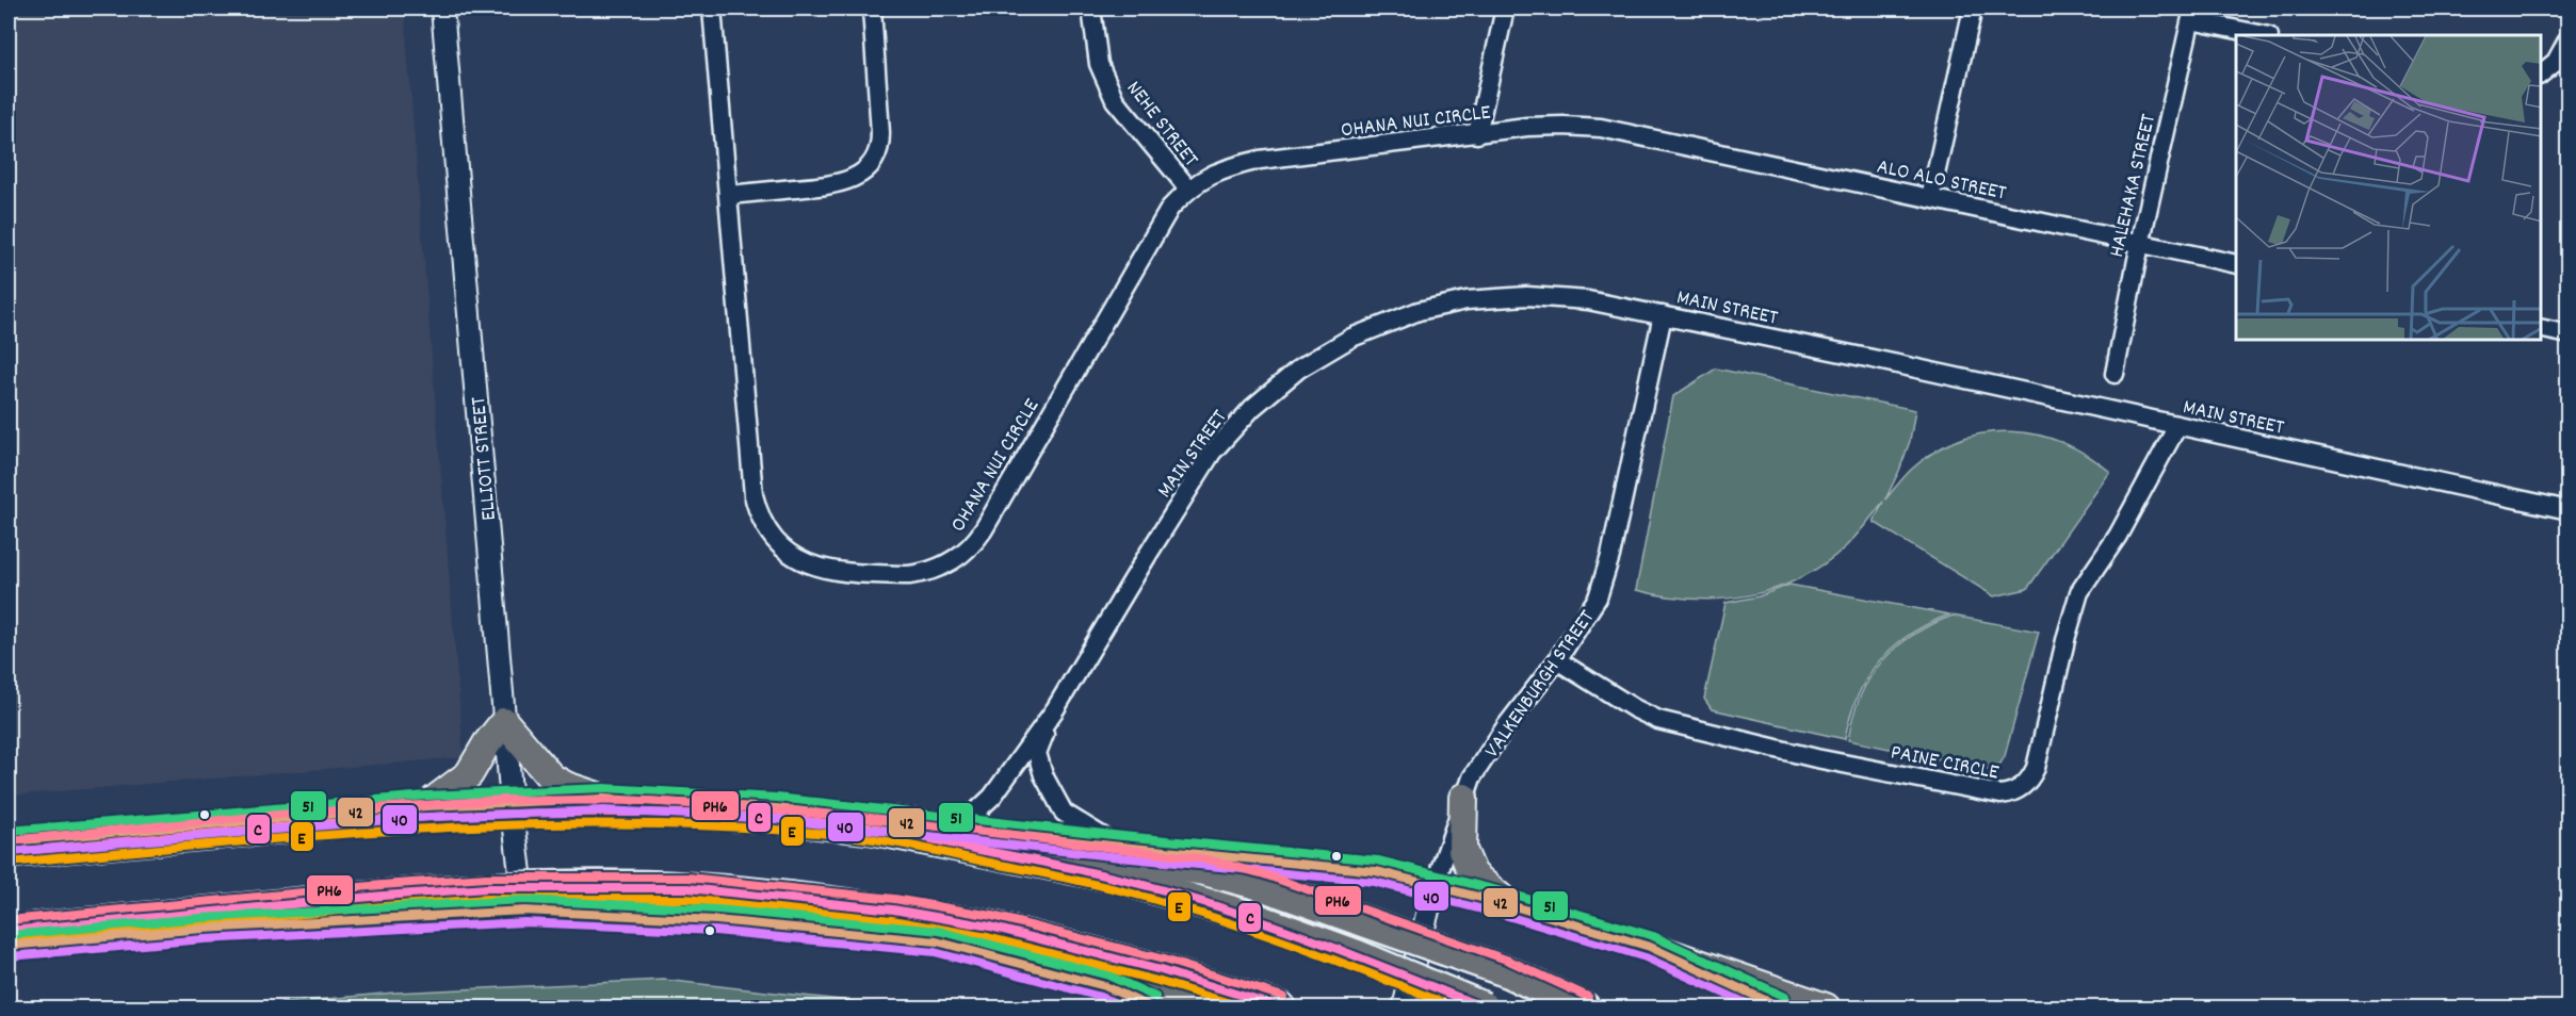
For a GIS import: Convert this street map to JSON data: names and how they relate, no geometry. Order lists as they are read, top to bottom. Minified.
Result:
{"streets":{"street":["OHANA NUI CIRCLE","NEHE STREET","ALO ALO STREET","HALEHAKA STREET","MAIN STREET","ELLIOTT STREET","VALKENBURGH STREET","PAINE CIRCLE"]},"crossings":[["OHANA NUI CIRCLE","NEHE STREET"],["OHANA NUI CIRCLE","ALO ALO STREET"],["ALO ALO STREET","HALEHAKA STREET"],["MAIN STREET","VALKENBURGH STREET"],["MAIN STREET","PAINE CIRCLE"],["VALKENBURGH STREET","PAINE CIRCLE"]],"lines":["transit line 51","transit line 42","transit line PH6","transit line 40","transit line C","transit line E"]}
